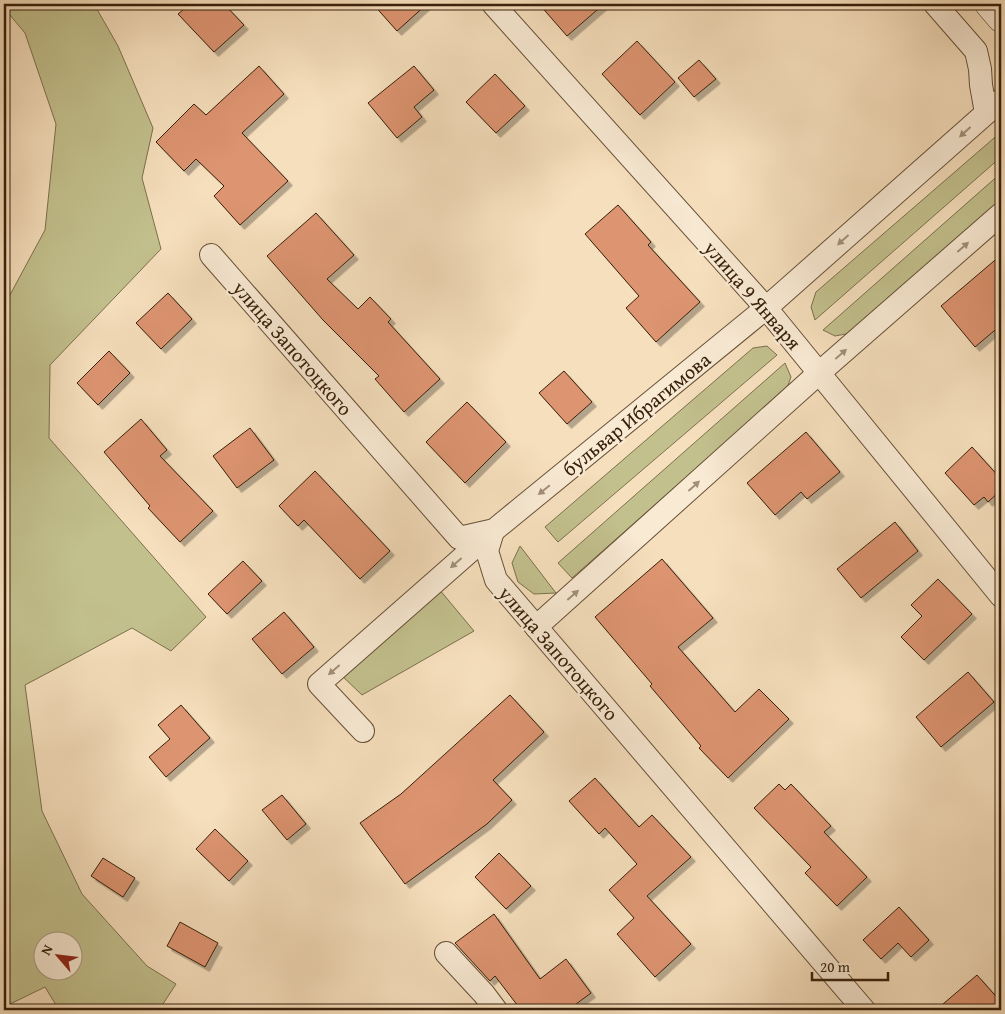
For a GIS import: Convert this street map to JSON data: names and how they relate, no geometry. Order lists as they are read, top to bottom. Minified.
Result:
{"streets":{"street":["улица 9 Января","улица Запотоцкого","бульвар Ибрагимова"]},"crossings":[["улица 9 Января","бульвар Ибрагимова"],["улица Запотоцкого","бульвар Ибрагимова"]],"scale_bar":"20 m","north":"top left"}
